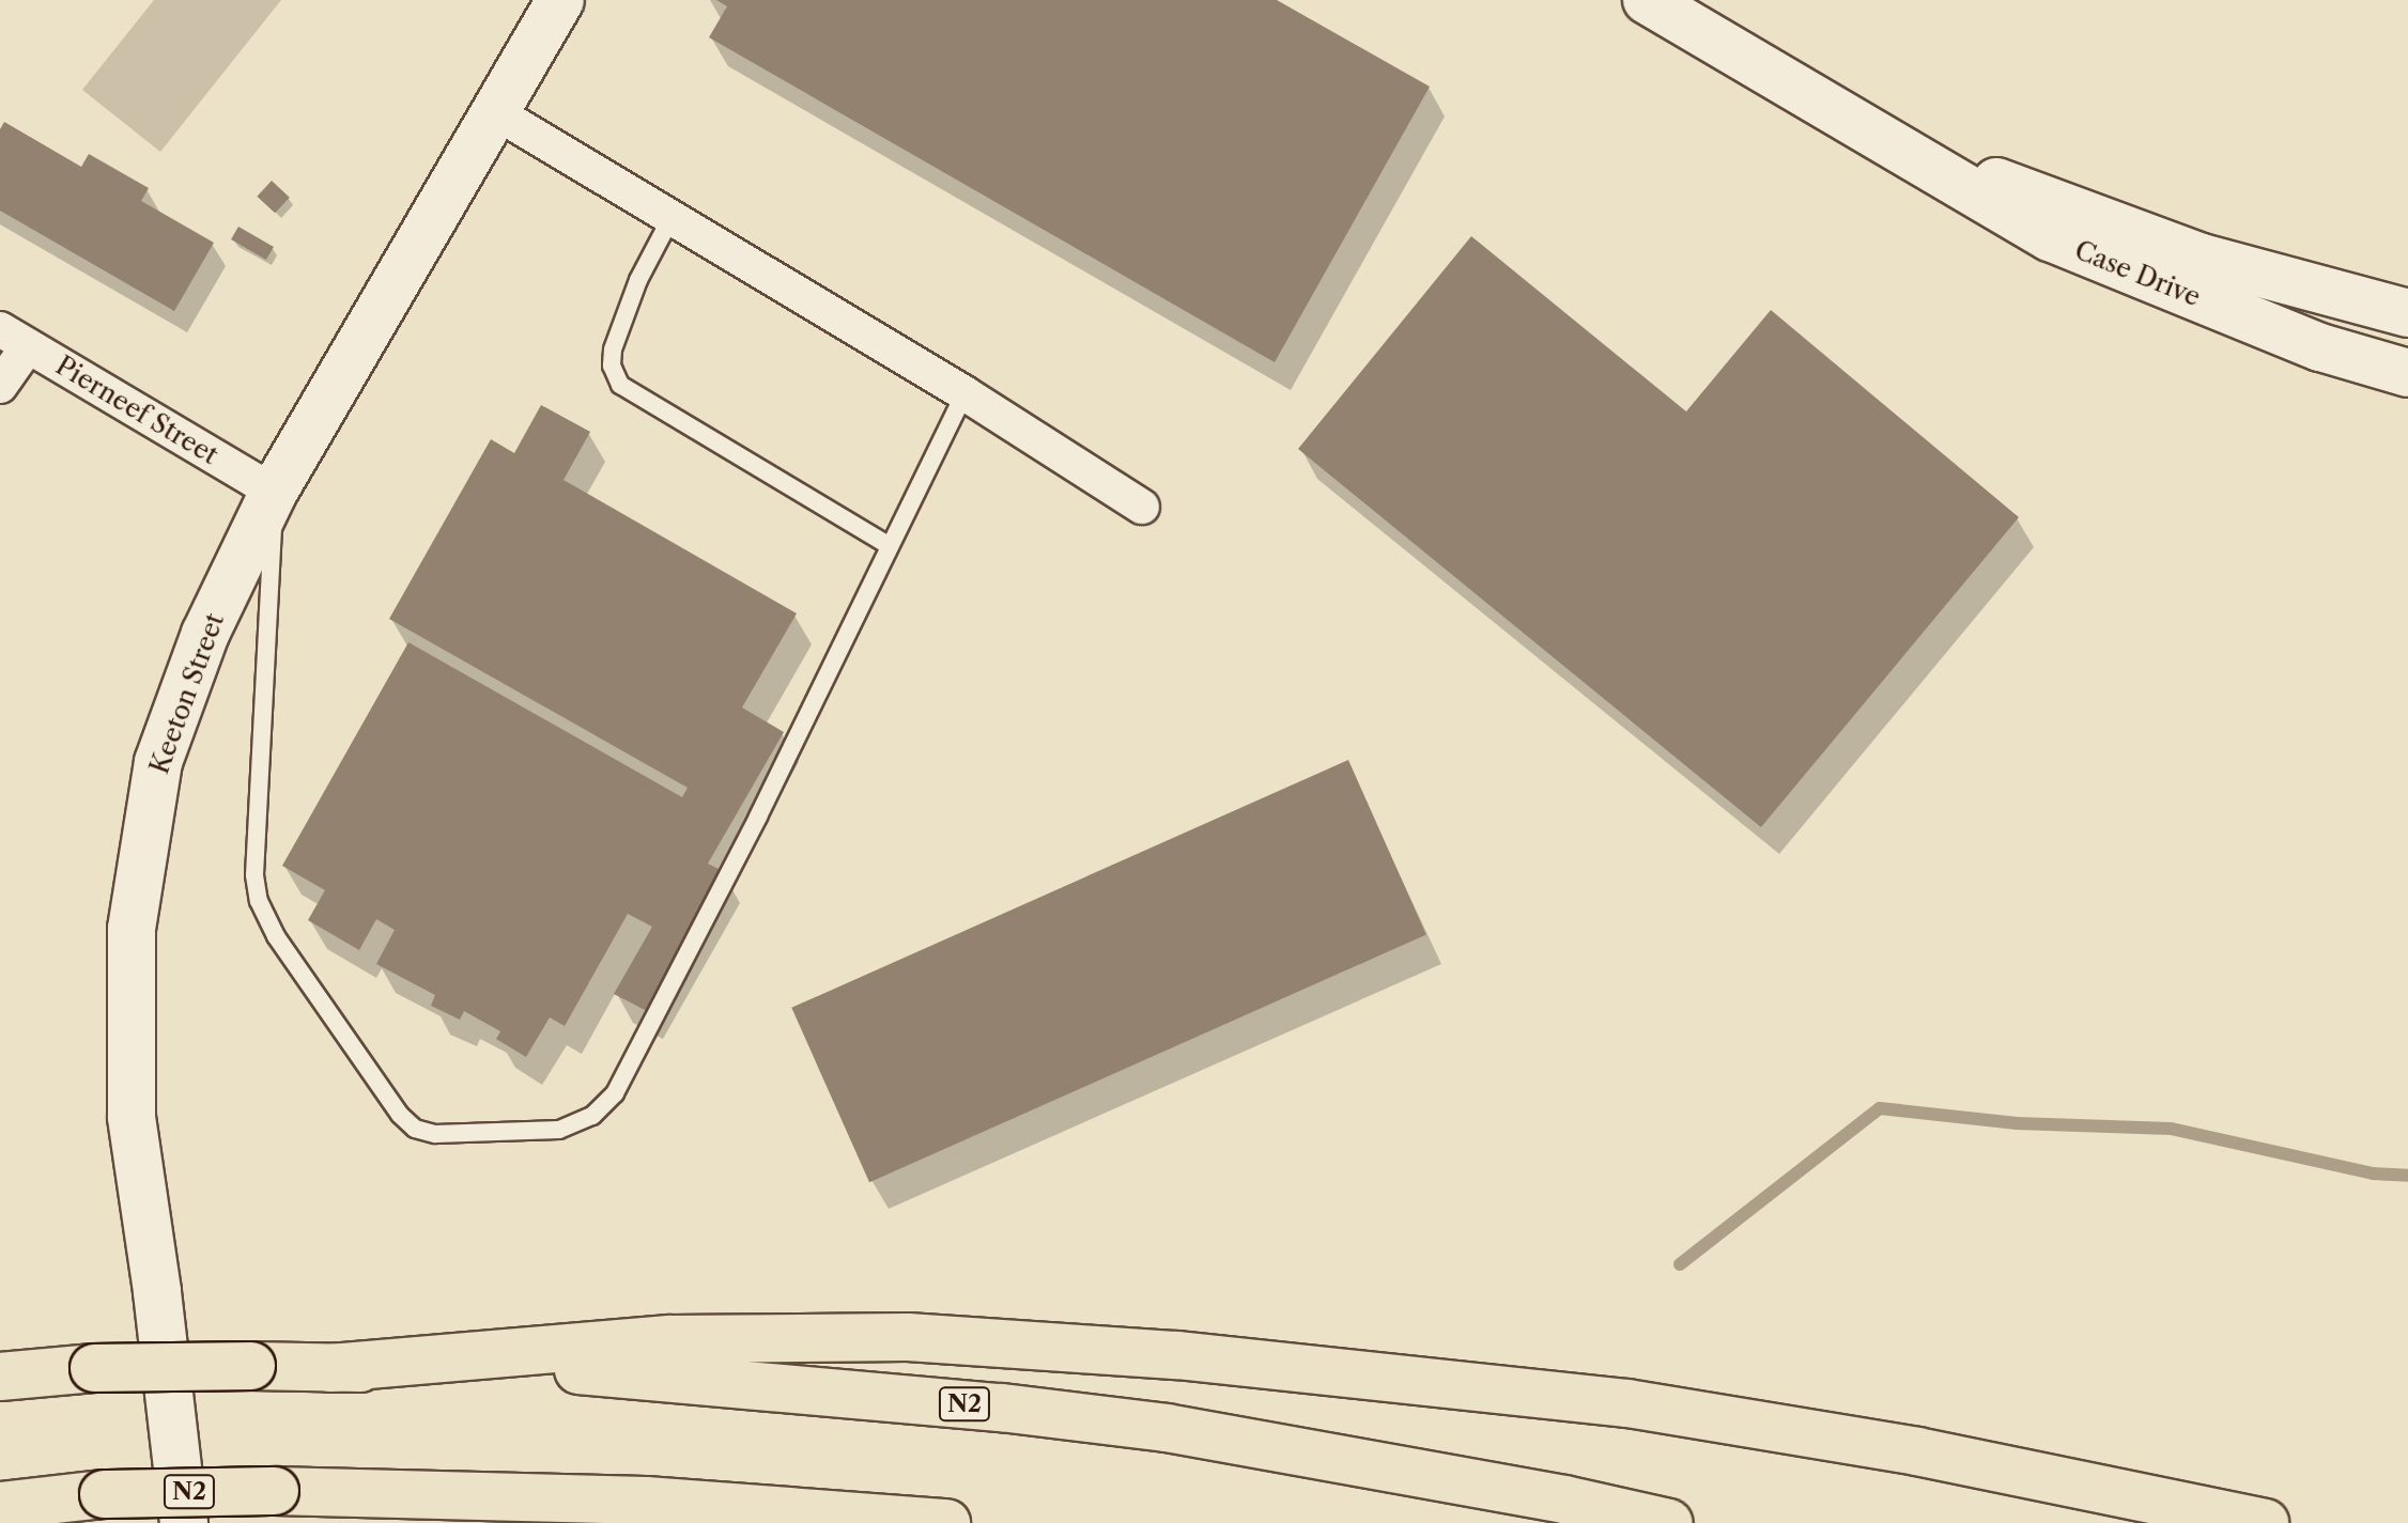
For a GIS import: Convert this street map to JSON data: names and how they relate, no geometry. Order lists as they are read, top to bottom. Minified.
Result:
{"streets":{"highway":["N2"],"street":["Case Drive","Pierneef Street","Keeton Street"]},"crossings":[["Pierneef Street","Keeton Street"]]}
